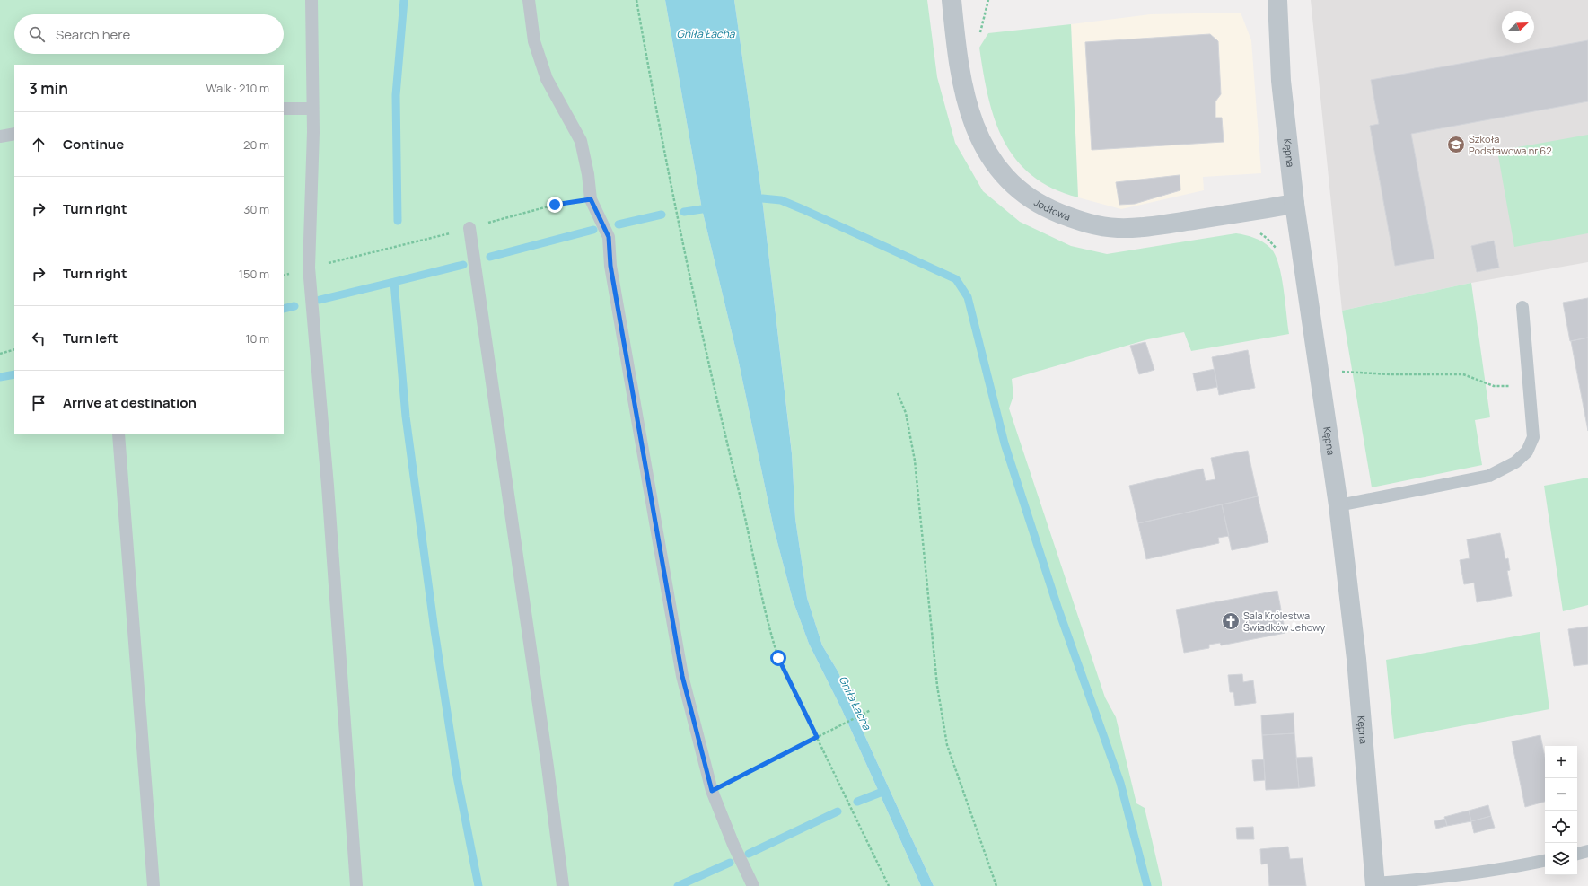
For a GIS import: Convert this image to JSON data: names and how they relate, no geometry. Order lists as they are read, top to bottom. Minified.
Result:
{"streets":{"street":["Kępna","Jodłowa"]},"crossings":[["Kępna","Jodłowa"]],"water":["Gniła Łacha"],"places":{"school or university":["Szkoła Podstawowa nr 62"],"church":["Sala Królestwa Świadków Jehowy"]},"north":"top right","page":{"search":"Search here","heading":["3 min","Walk · 210 m"],"list":[["Continue","20 m"],["Turn right","30 m"],["Turn right","150 m"],["Turn left","10 m"],"Arrive at destination"],"map_buttons":["+","−"]}}
